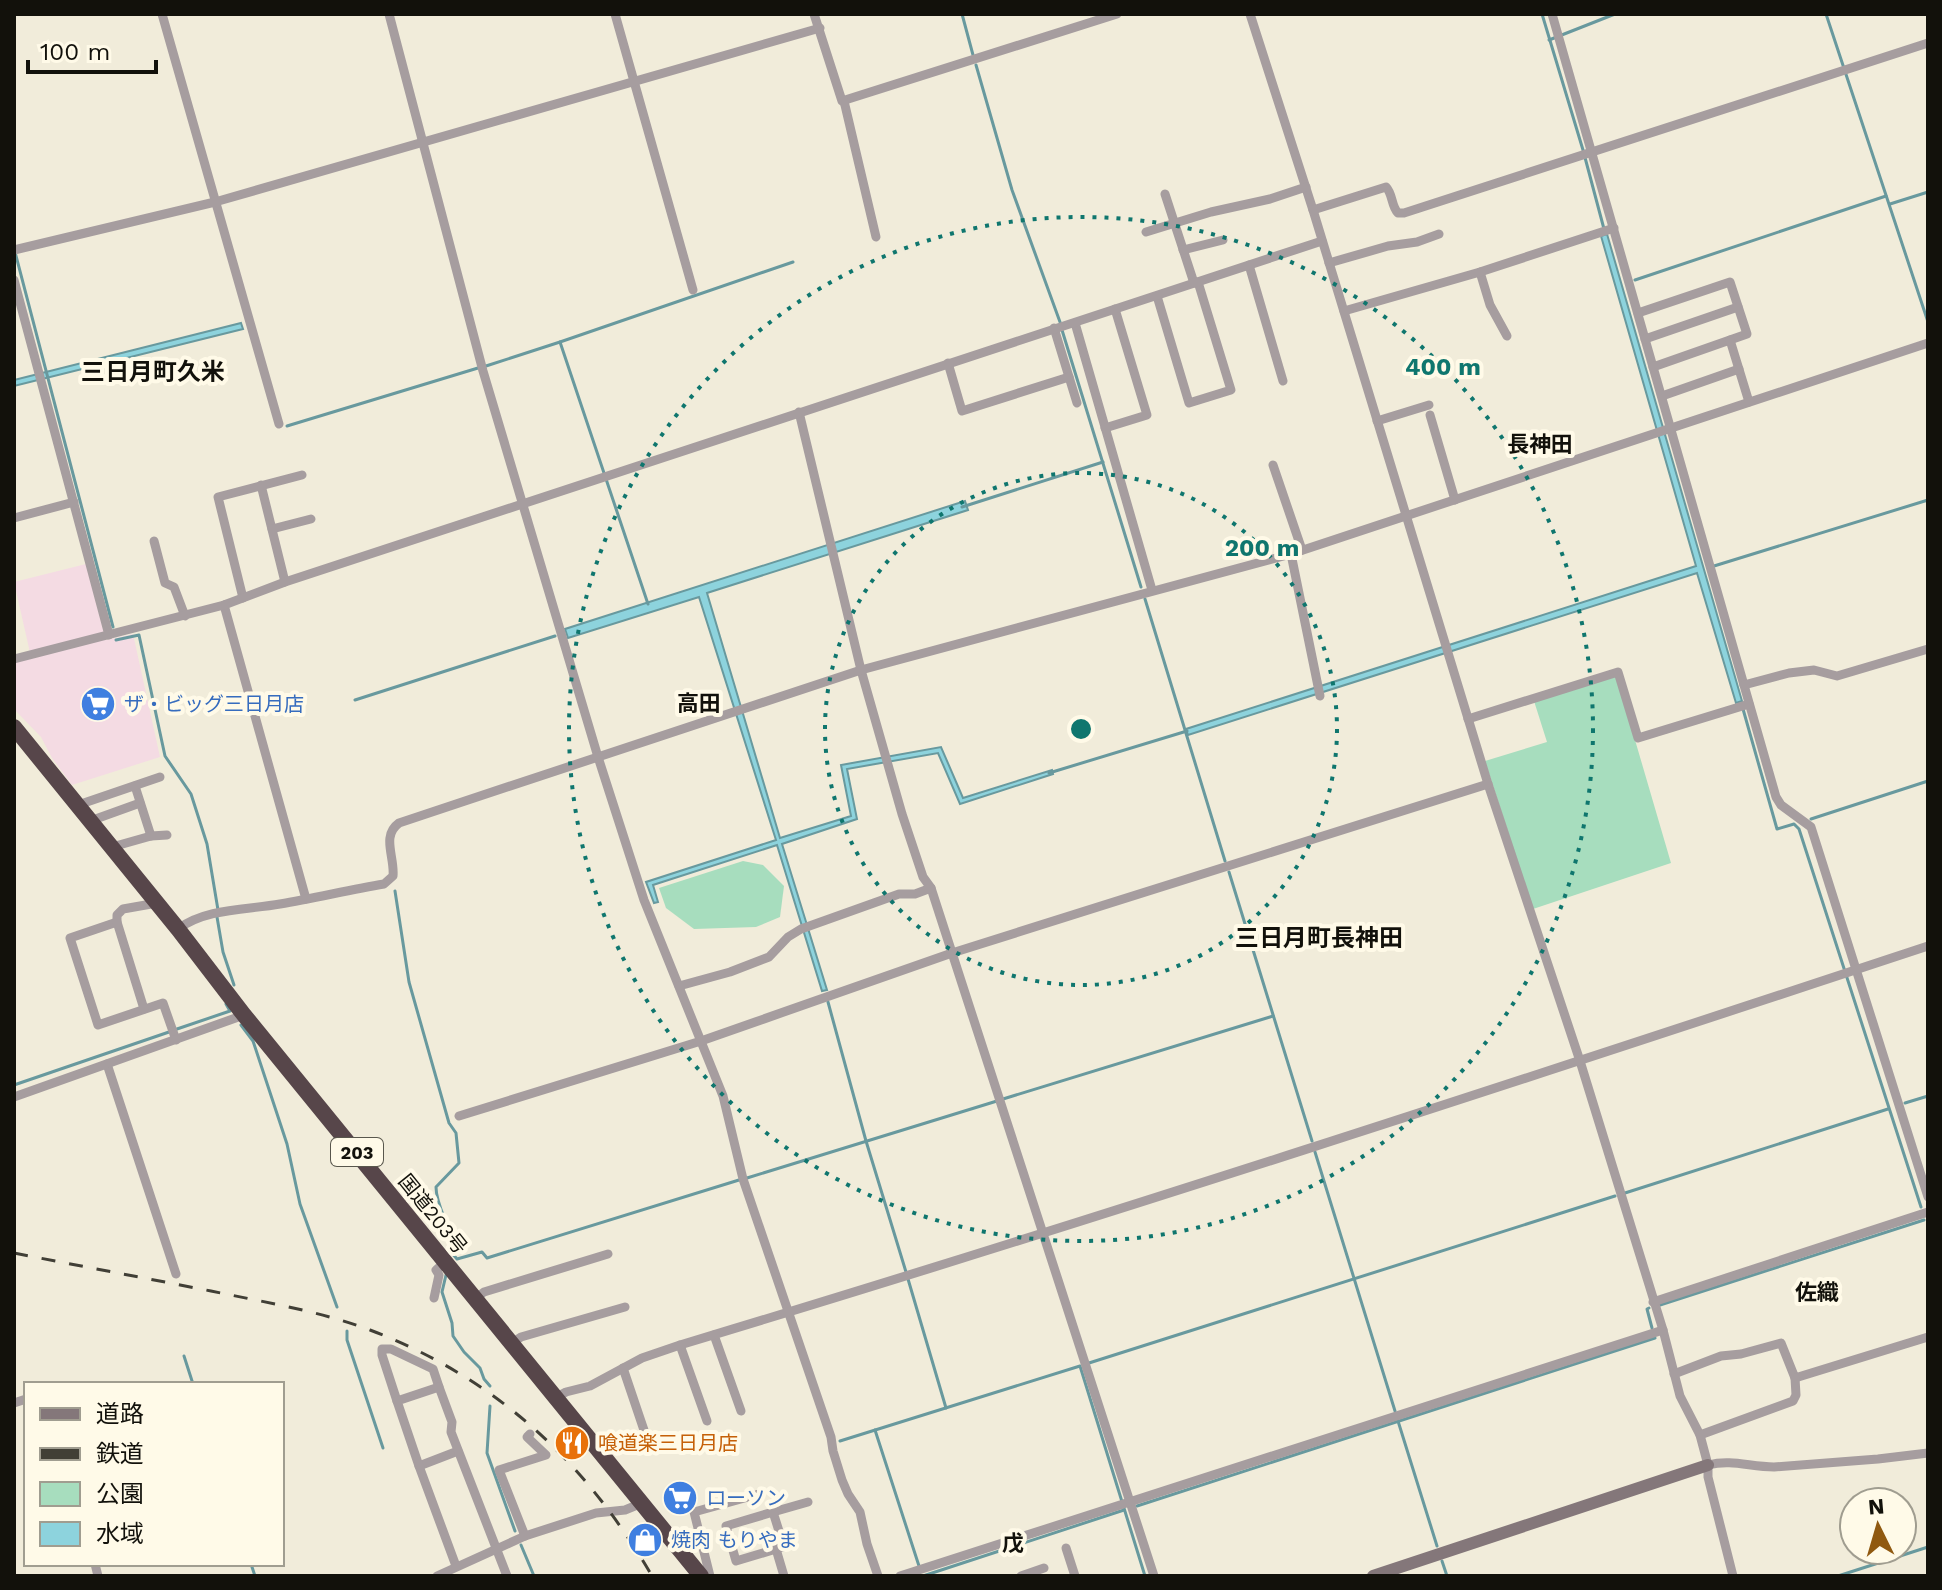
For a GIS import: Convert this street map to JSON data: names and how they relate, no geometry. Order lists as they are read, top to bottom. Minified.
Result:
{"streets":{"highway":["203","国道203号"]},"districts":["三日月町久米","長神田","高田","三日月町長神田","佐織","戊"],"places":{"supermarket":["ザ・ビッグ三日月店","ローソン"],"restaurant":["喰道楽三日月店"],"shop":["焼肉 もりやま"]},"legend":["道路","鉄道","公園","水域"],"scale_bar":"100 m","north":"top","rings":["400 m","200 m"]}
